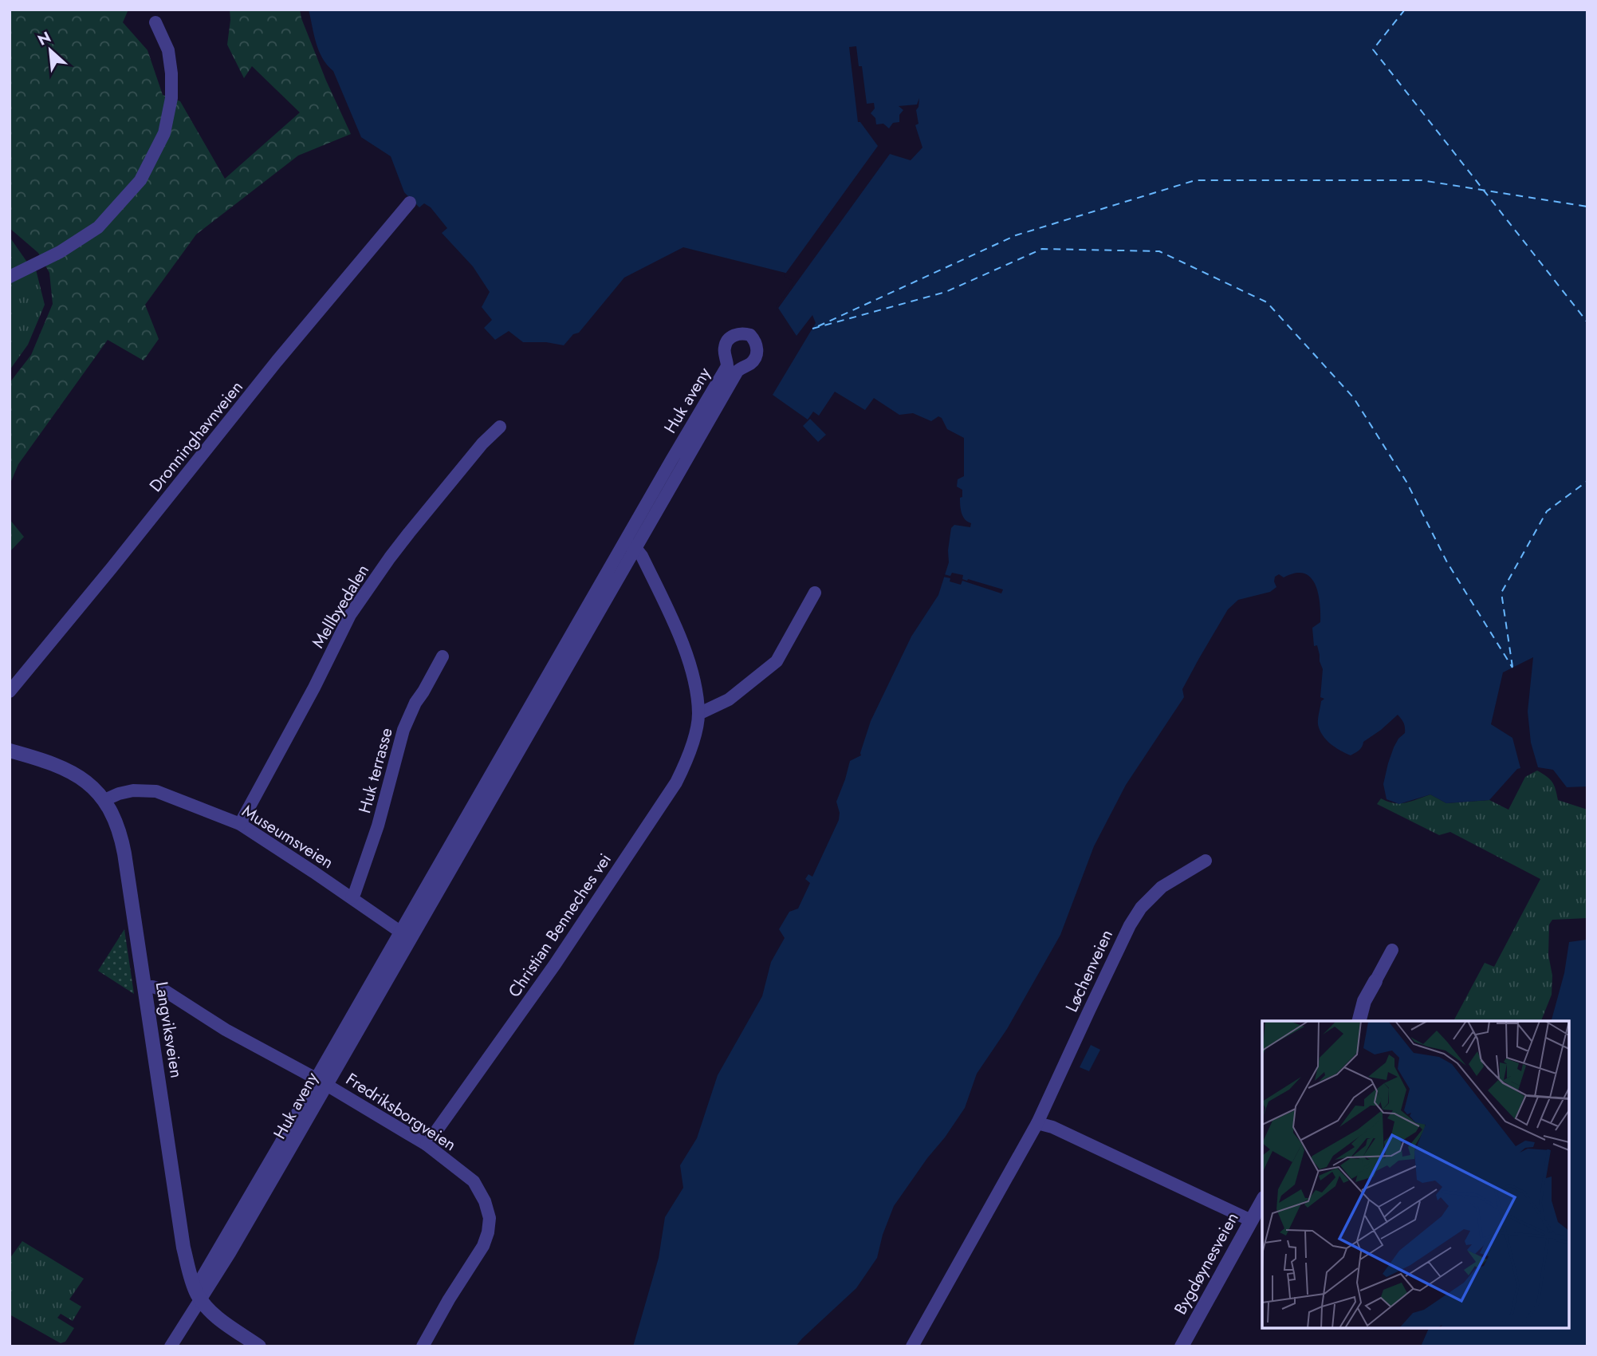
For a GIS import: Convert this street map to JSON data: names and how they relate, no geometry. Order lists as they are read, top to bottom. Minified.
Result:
{"streets":{"street":["Huk aveny","Dronninghavnveien","Mellbyedalen","Huk terrasse","Museumsveien","Christian Benneches vei","Løchenveien","Langviksveien","Fredriksborgveien","Bygdøynesveien"]},"crossings":[["Huk aveny","Museumsveien"],["Huk aveny","Christian Benneches vei"],["Huk aveny","Langviksveien"],["Huk aveny","Fredriksborgveien"],["Mellbyedalen","Museumsveien"],["Huk terrasse","Museumsveien"],["Museumsveien","Langviksveien"],["Christian Benneches vei","Fredriksborgveien"],["Langviksveien","Fredriksborgveien"]],"north":"top left"}
